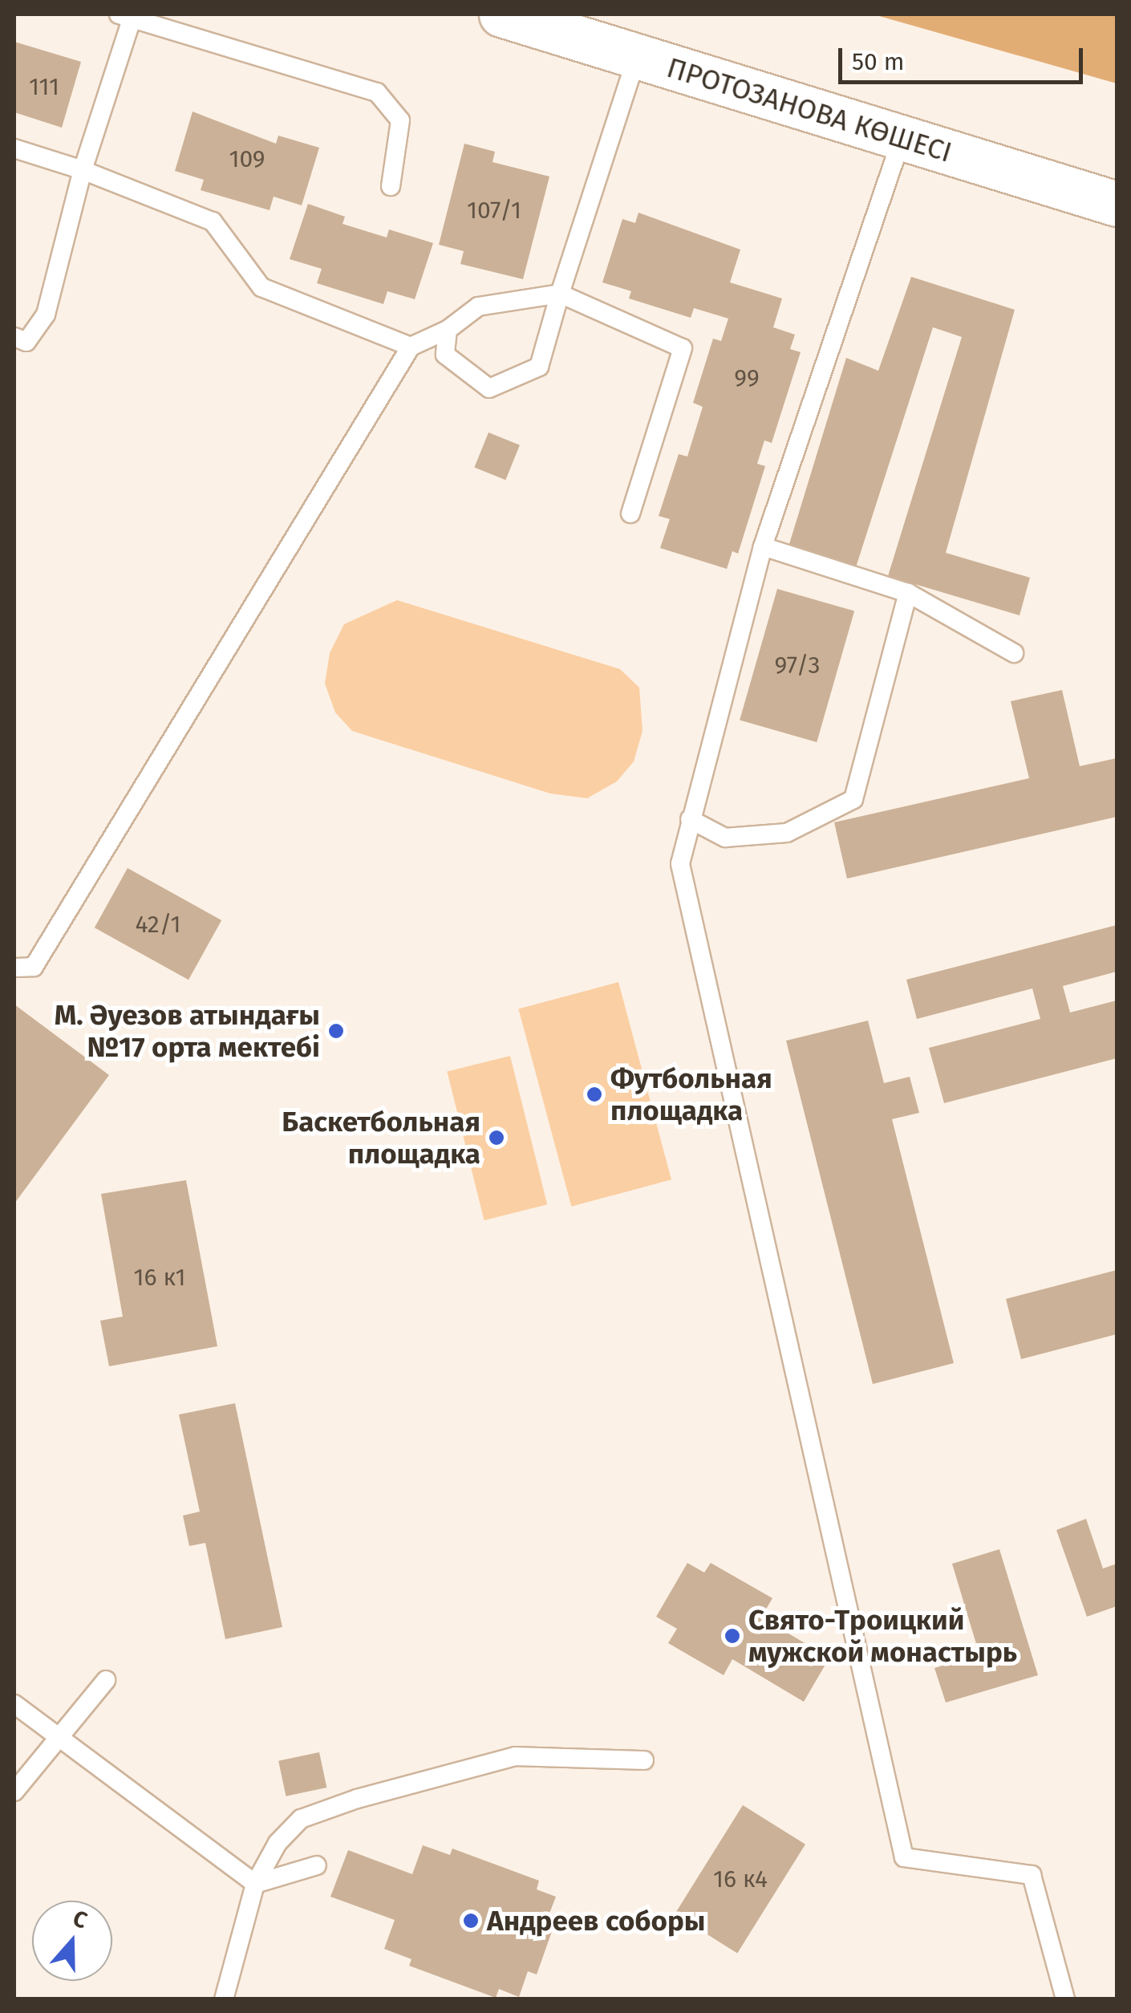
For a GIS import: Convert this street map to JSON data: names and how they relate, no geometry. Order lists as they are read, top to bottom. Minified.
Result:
{"streets":{"street":["ПРОТОЗАНОВА КӨШЕСІ"]},"places":["М. Әуезов атындағы №17 орта мектебі","Футбольная площадка","Баскетбольная площадка","Свято-Троицкий мужской монастырь","Андреев соборы"],"house_numbers":["111","109","107/1","99","97/3","42/1","16 к1","16 к4"],"scale_bar":"50 m","north":"top"}
